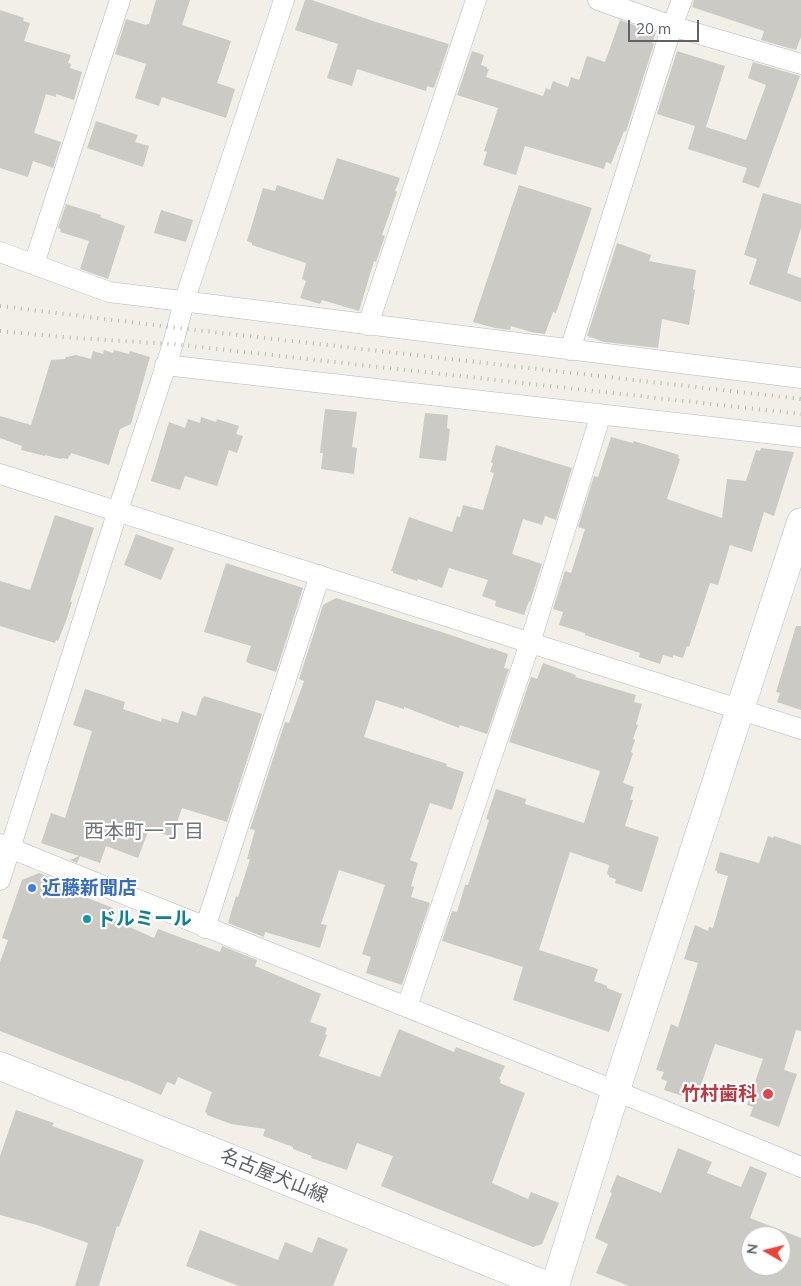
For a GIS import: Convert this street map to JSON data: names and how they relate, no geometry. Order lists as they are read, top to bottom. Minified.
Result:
{"streets":{"street":["名古屋犬山線"]},"districts":["西本町一丁目"],"places":["近藤新聞店","ドルミール","竹村歯科"],"scale_bar":"20 m","north":"left"}
